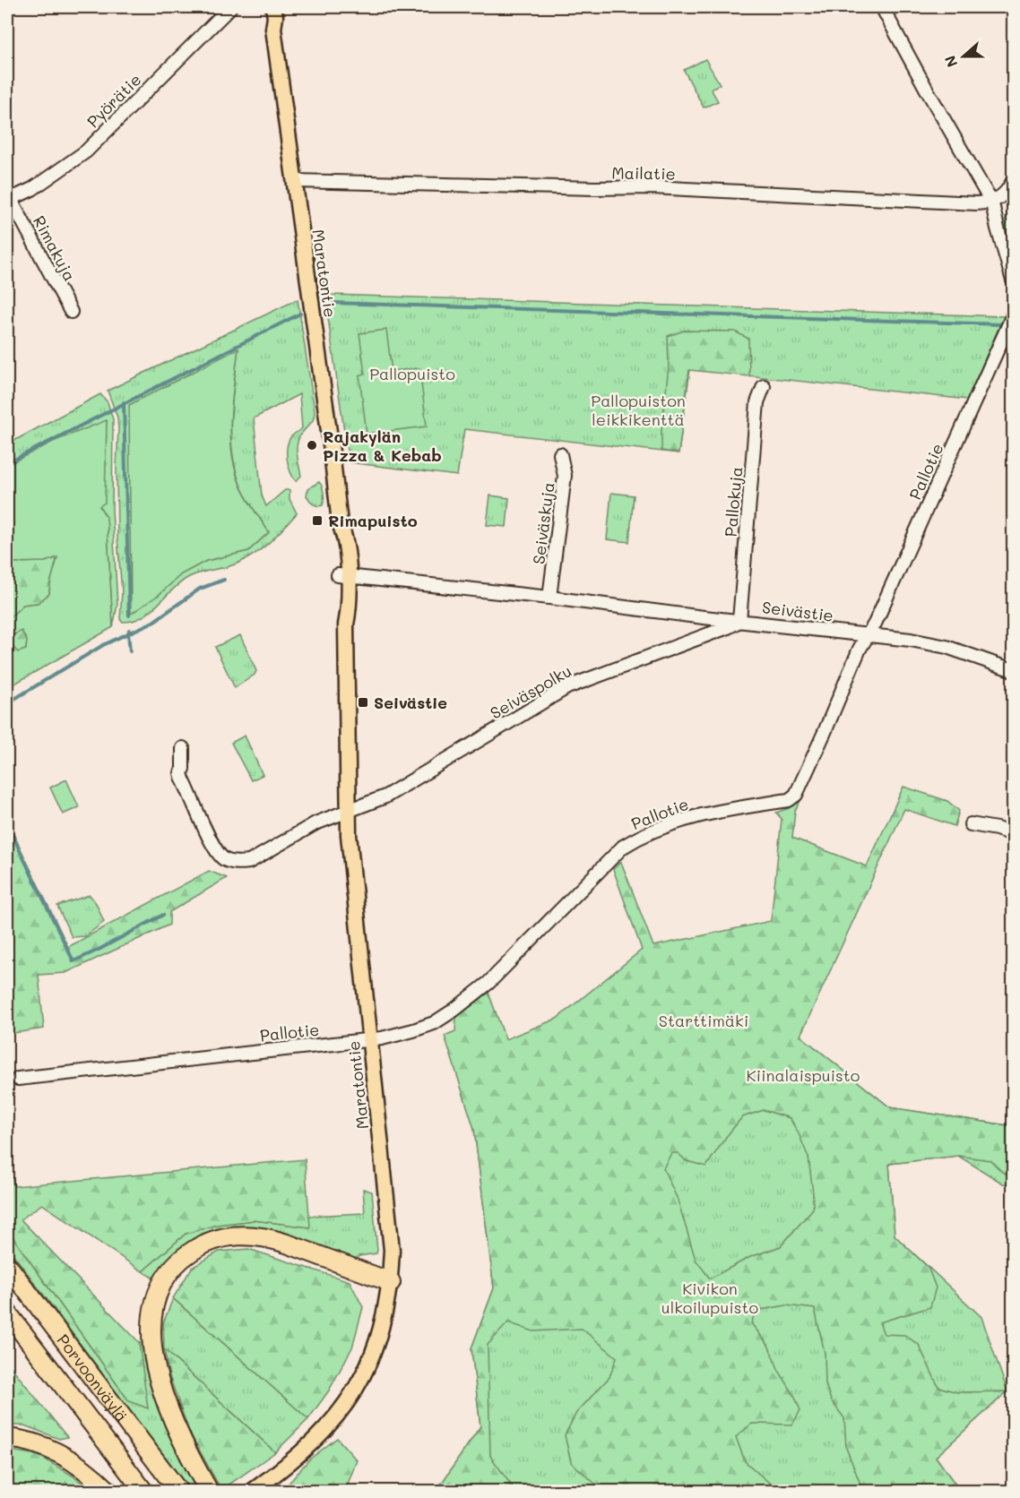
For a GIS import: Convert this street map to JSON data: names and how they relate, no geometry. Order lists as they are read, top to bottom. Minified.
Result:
{"streets":{"highway":["Porvoonväylä"],"main road":["Maratontie"],"street":["Pyörätie","Mailatie","Rimakuja","Pallotie","Pallokuja","Seiväskuja","Seivästie","Seiväspolku"]},"crossings":[["Pyörätie","Rimakuja"],["Mailatie","Maratontie"],["Maratontie","Pallotie"],["Maratontie","Seivästie"],["Maratontie","Seiväspolku"],["Pallotie","Seivästie"],["Pallokuja","Seivästie"],["Pallokuja","Seiväspolku"],["Seiväskuja","Seivästie"],["Seivästie","Seiväspolku"]],"parks":["Pallopuisto","Pallopuiston leikkikenttä","Starttimäki","Kiinalaispuisto","Kivikon ulkoilupuisto"],"places":{"other":["Rajakylän Pizza & Kebab"],"transit":["Rimapuisto","Seivästie"]},"north":"left"}
